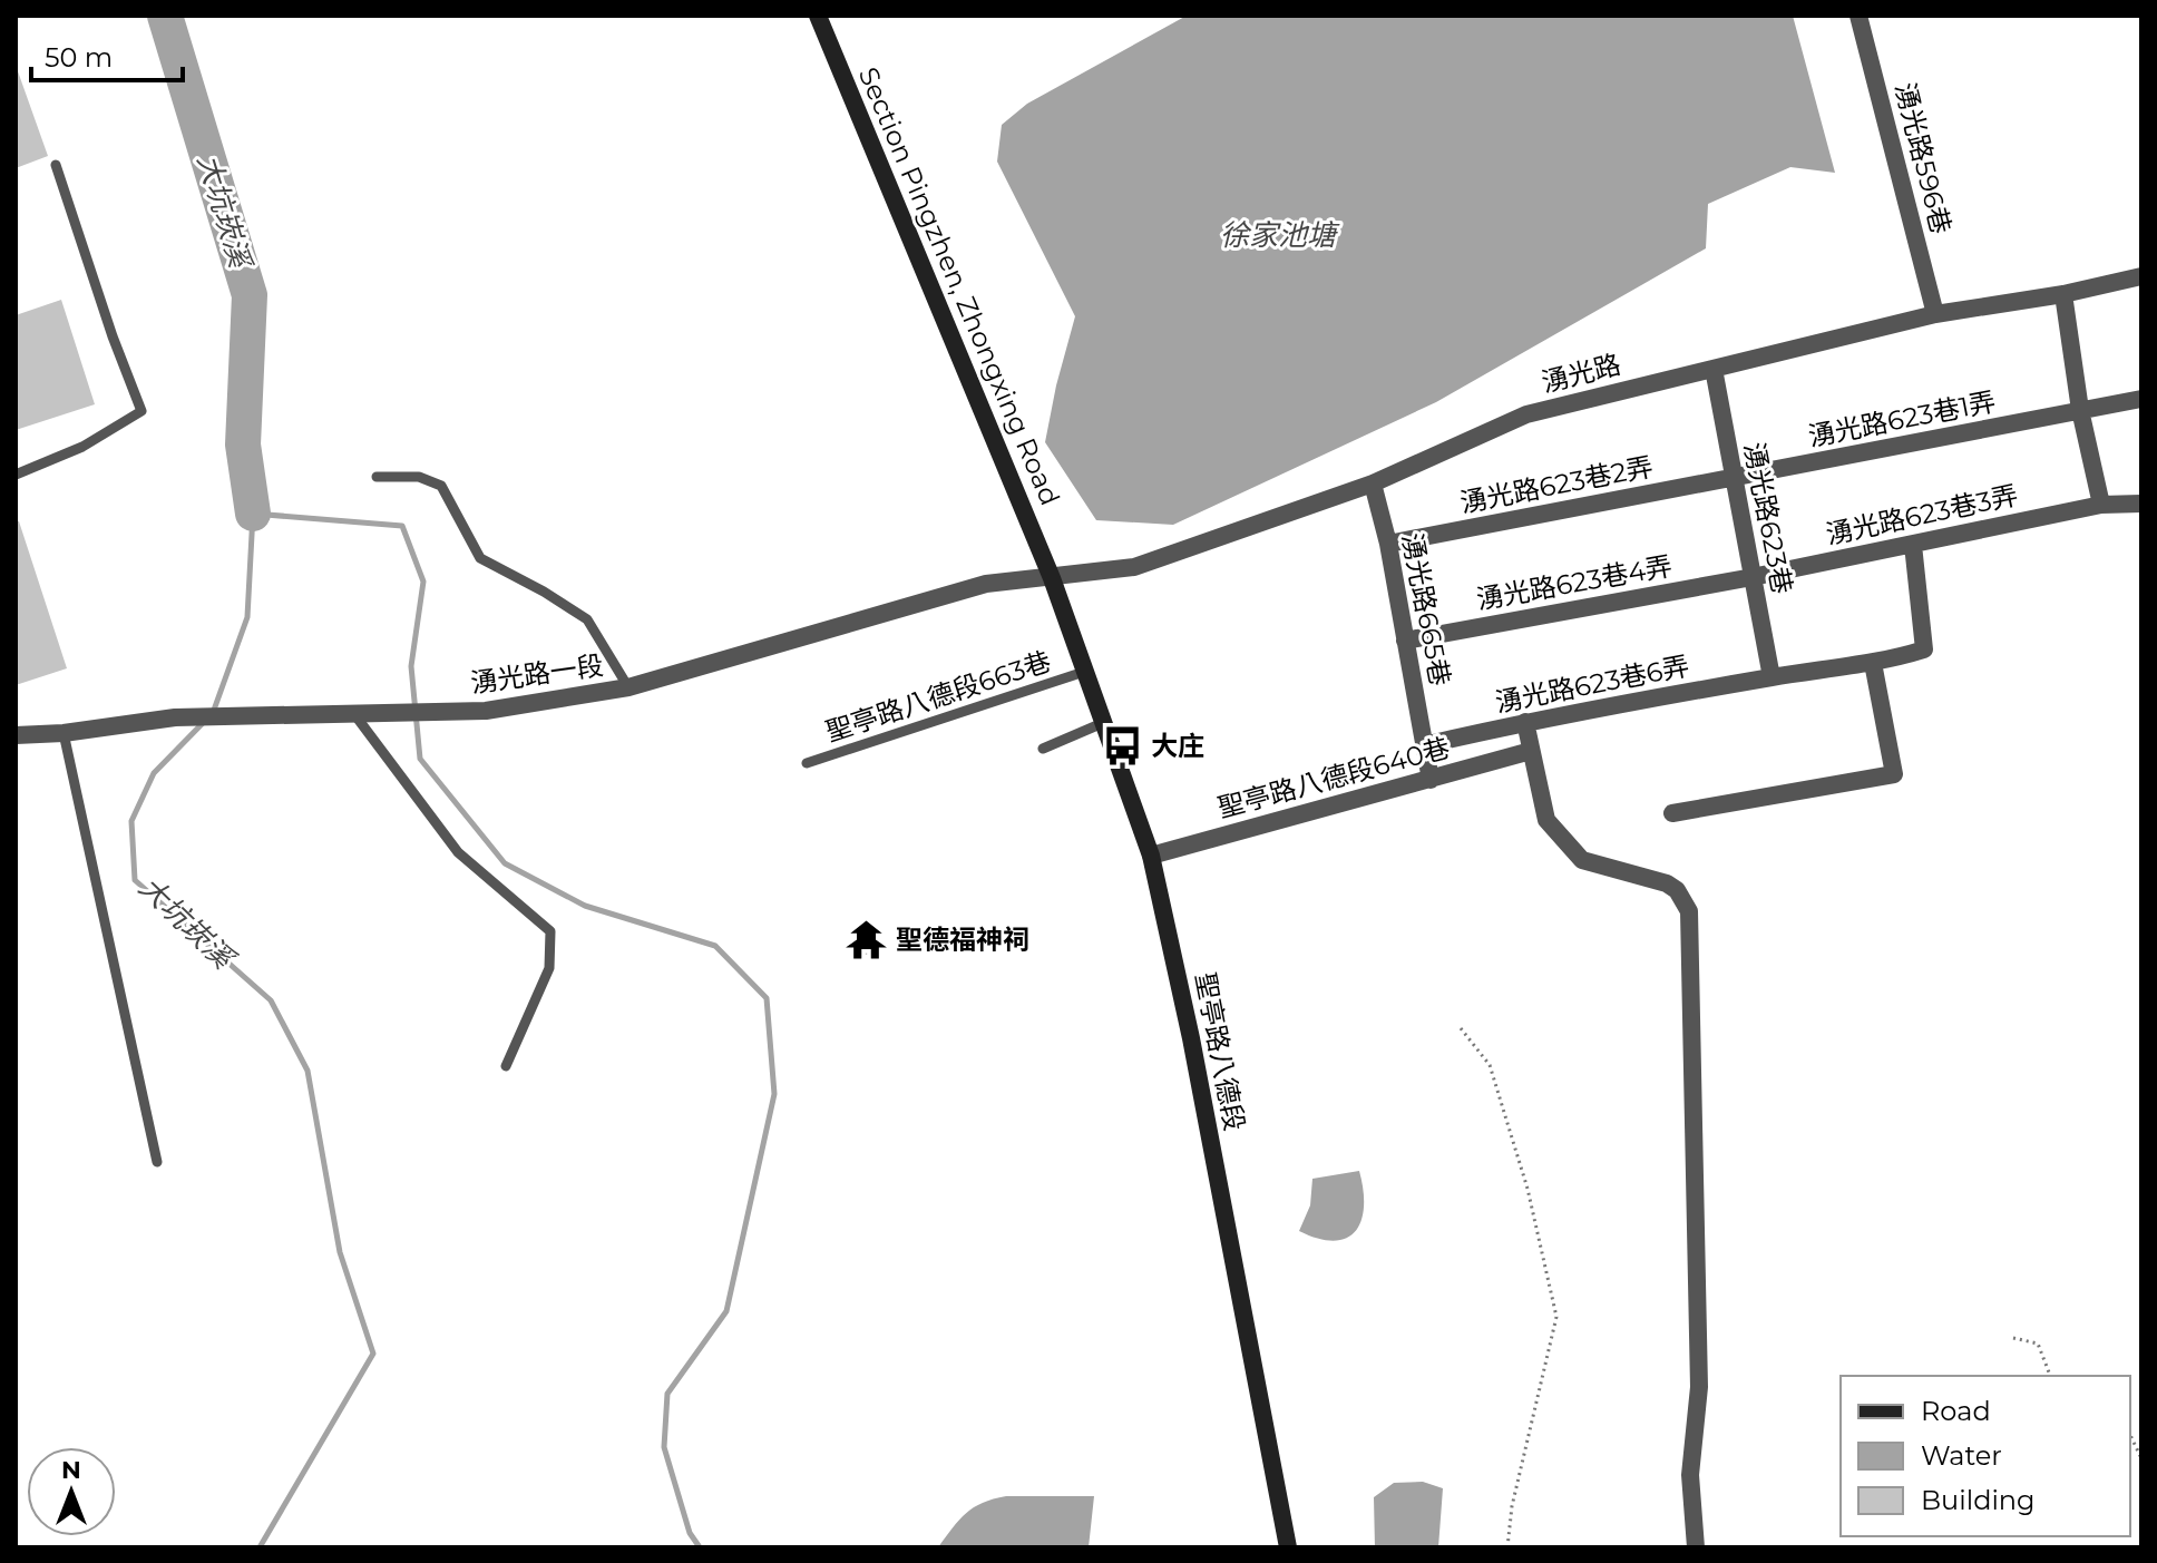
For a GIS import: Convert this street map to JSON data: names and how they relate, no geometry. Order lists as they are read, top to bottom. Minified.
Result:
{"streets":{"street":["湧光路596巷","Section Pingzhen, Zhongxing Road","湧光路","湧光路623巷1弄","湧光路623巷2弄","湧光路623巷3弄","湧光路623巷","湧光路623巷4弄","湧光路665巷","湧光路一段","湧光路623巷6弄","聖亭路八德段640巷","聖亭路八德段"],"lane":["聖亭路八德段663巷"]},"crossings":[["湧光路596巷","湧光路"],["Section Pingzhen, Zhongxing Road","湧光路"],["Section Pingzhen, Zhongxing Road","湧光路一段"],["Section Pingzhen, Zhongxing Road","聖亭路八德段"],["湧光路","湧光路623巷"],["湧光路","湧光路665巷"],["湧光路","湧光路一段"],["湧光路","聖亭路八德段"],["湧光路623巷1弄","湧光路623巷2弄"],["湧光路623巷1弄","湧光路623巷"],["湧光路623巷2弄","湧光路623巷"],["湧光路623巷2弄","湧光路665巷"],["湧光路623巷3弄","湧光路623巷"],["湧光路623巷3弄","湧光路623巷4弄"],["湧光路623巷3弄","湧光路623巷6弄"],["湧光路623巷","湧光路623巷4弄"],["湧光路623巷","湧光路623巷6弄"],["湧光路623巷4弄","湧光路665巷"],["湧光路665巷","湧光路623巷6弄"],["湧光路665巷","聖亭路八德段640巷"],["湧光路一段","聖亭路八德段"],["聖亭路八德段663巷","聖亭路八德段"],["聖亭路八德段640巷","聖亭路八德段"]],"water":["大坑崁溪","徐家池塘"],"places":{"bus stop":["大庄"],"temple":["聖德福神祠"]},"legend":["Road","Water","Building"],"scale_bar":"50 m","north":"top"}
